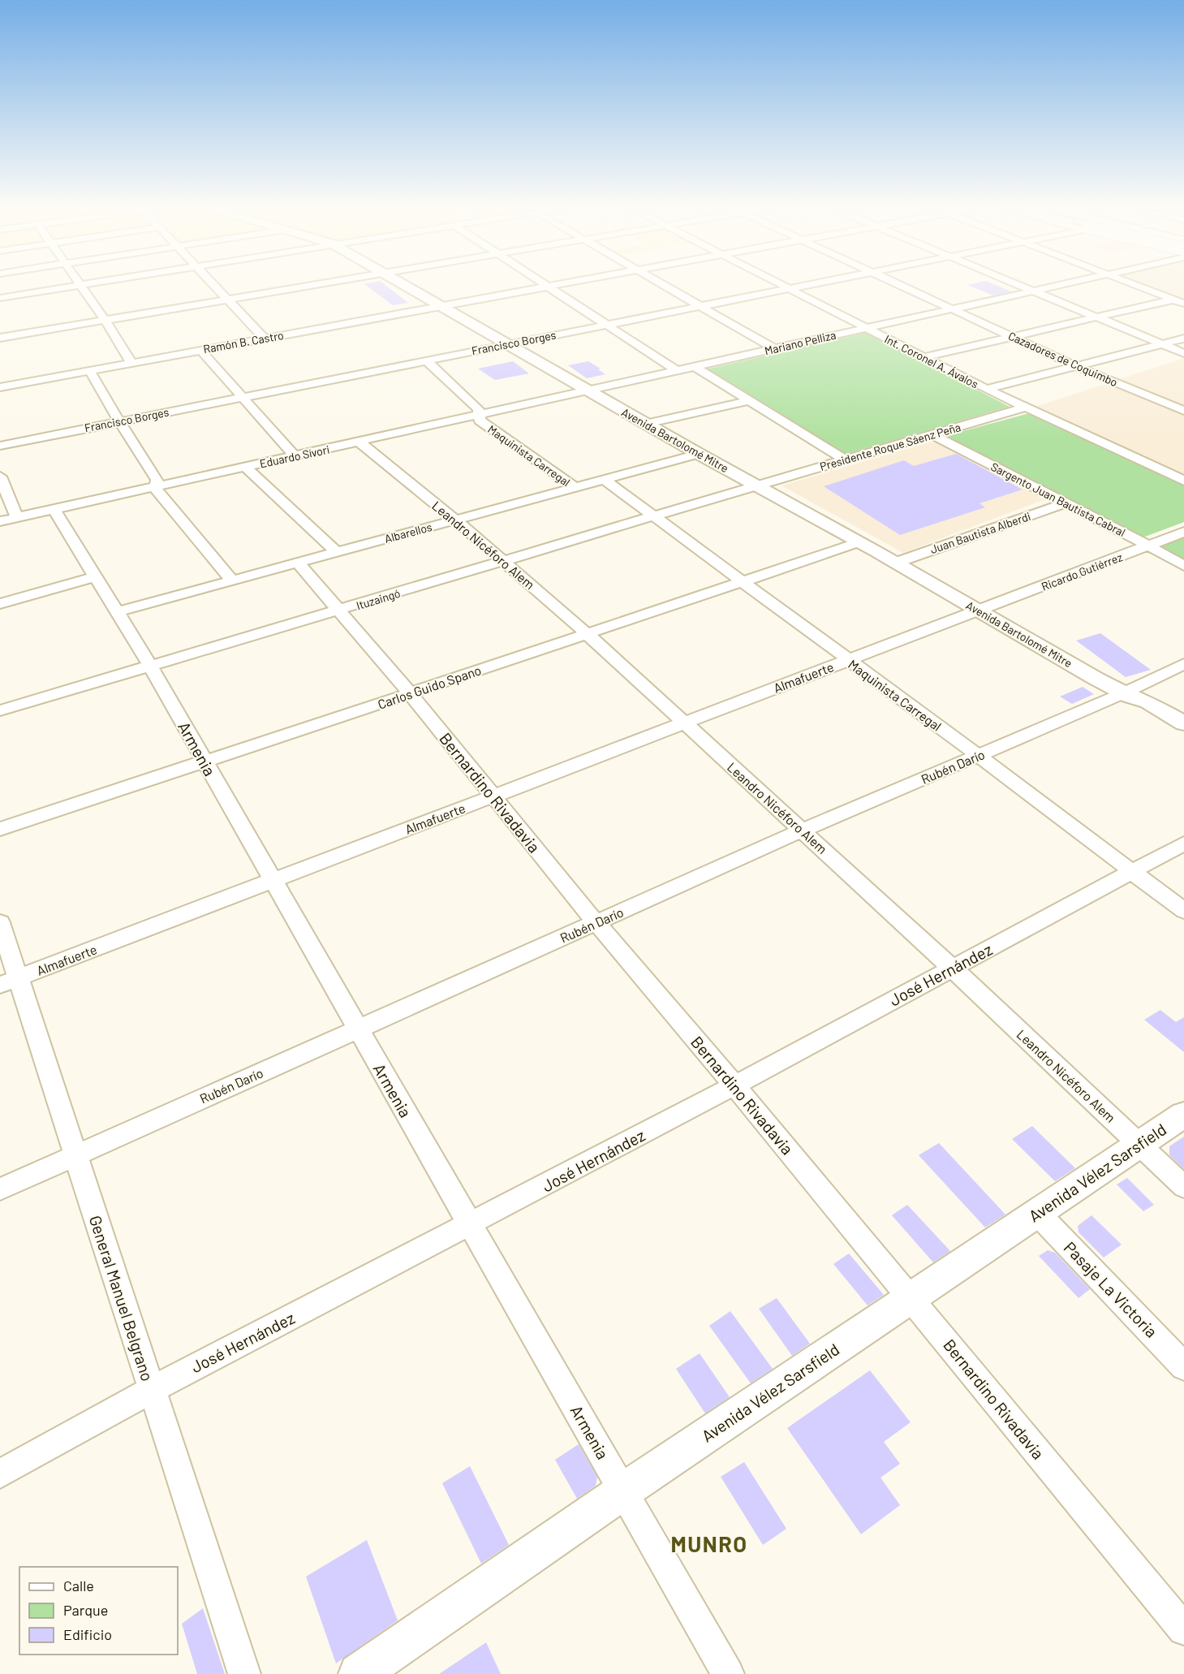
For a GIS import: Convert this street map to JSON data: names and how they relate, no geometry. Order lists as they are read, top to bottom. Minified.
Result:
{"streets":{"main road":["Avenida Bartolomé Mitre","Avenida Vélez Sarsfield"],"street":["Ramón B. Castro","Francisco Borges","Mariano Pelliza","Cazadores de Coquimbo","Int. Coronel A. Ávalos","Presidente Roque Sáenz Peña","Maquinista Carregal","Eduardo Sívori","Sargento Juan Bautista Cabral","Albarellos","Juan Bautista Alberdi","Leandro Nicéforo Alem","Ricardo Gutiérrez","Ituzaingó","Almafuerte","Carlos Guido Spano","Armenia","Rubén Darío","Bernardino Rivadavia","José Hernández","Pasaje La Victoria","General Manuel Belgrano"]},"crossings":[["Ramón B. Castro","Avenida Bartolomé Mitre"],["Francisco Borges","Int. Coronel A. Ávalos"],["Francisco Borges","Avenida Bartolomé Mitre"],["Francisco Borges","Maquinista Carregal"],["Mariano Pelliza","Cazadores de Coquimbo"],["Mariano Pelliza","Int. Coronel A. Ávalos"],["Mariano Pelliza","Avenida Bartolomé Mitre"],["Mariano Pelliza","Eduardo Sívori"],["Int. Coronel A. Ávalos","Presidente Roque Sáenz Peña"],["Avenida Bartolomé Mitre","Presidente Roque Sáenz Peña"],["Avenida Bartolomé Mitre","Eduardo Sívori"],["Avenida Bartolomé Mitre","Albarellos"],["Avenida Bartolomé Mitre","Juan Bautista Alberdi"],["Avenida Bartolomé Mitre","Ricardo Gutiérrez"],["Avenida Bartolomé Mitre","Ituzaingó"],["Avenida Bartolomé Mitre","Almafuerte"],["Avenida Bartolomé Mitre","Carlos Guido Spano"],["Avenida Bartolomé Mitre","Rubén Darío"],["Presidente Roque Sáenz Peña","Sargento Juan Bautista Cabral"],["Presidente Roque Sáenz Peña","Ituzaingó"],["Maquinista Carregal","Eduardo Sívori"],["Maquinista Carregal","Albarellos"],["Maquinista Carregal","Ituzaingó"],["Maquinista Carregal","Almafuerte"],["Maquinista Carregal","Carlos Guido Spano"],["Maquinista Carregal","Rubén Darío"],["Maquinista Carregal","José Hernández"],["Eduardo Sívori","Leandro Nicéforo Alem"],["Eduardo Sívori","Armenia"],["Sargento Juan Bautista Cabral","Juan Bautista Alberdi"],["Sargento Juan Bautista Cabral","Ricardo Gutiérrez"],["Albarellos","Leandro Nicéforo Alem"],["Albarellos","Armenia"],["Albarellos","Bernardino Rivadavia"],["Leandro Nicéforo Alem","Ituzaingó"],["Leandro Nicéforo Alem","Almafuerte"],["Leandro Nicéforo Alem","Carlos Guido Spano"],["Leandro Nicéforo Alem","Rubén Darío"],["Leandro Nicéforo Alem","José Hernández"],["Leandro Nicéforo Alem","Avenida Vélez Sarsfield"],["Ricardo Gutiérrez","Almafuerte"],["Ituzaingó","Armenia"],["Ituzaingó","Bernardino Rivadavia"],["Almafuerte","Armenia"],["Almafuerte","Bernardino Rivadavia"],["Almafuerte","General Manuel Belgrano"],["Carlos Guido Spano","Armenia"],["Carlos Guido Spano","Bernardino Rivadavia"],["Armenia","Rubén Darío"],["Armenia","José Hernández"],["Armenia","Avenida Vélez Sarsfield"],["Rubén Darío","Bernardino Rivadavia"],["Rubén Darío","General Manuel Belgrano"],["Bernardino Rivadavia","José Hernández"],["Bernardino Rivadavia","Avenida Vélez Sarsfield"],["José Hernández","General Manuel Belgrano"],["Avenida Vélez Sarsfield","Pasaje La Victoria"]],"districts":["MUNRO"],"legend":["Calle","Parque","Edificio"]}
